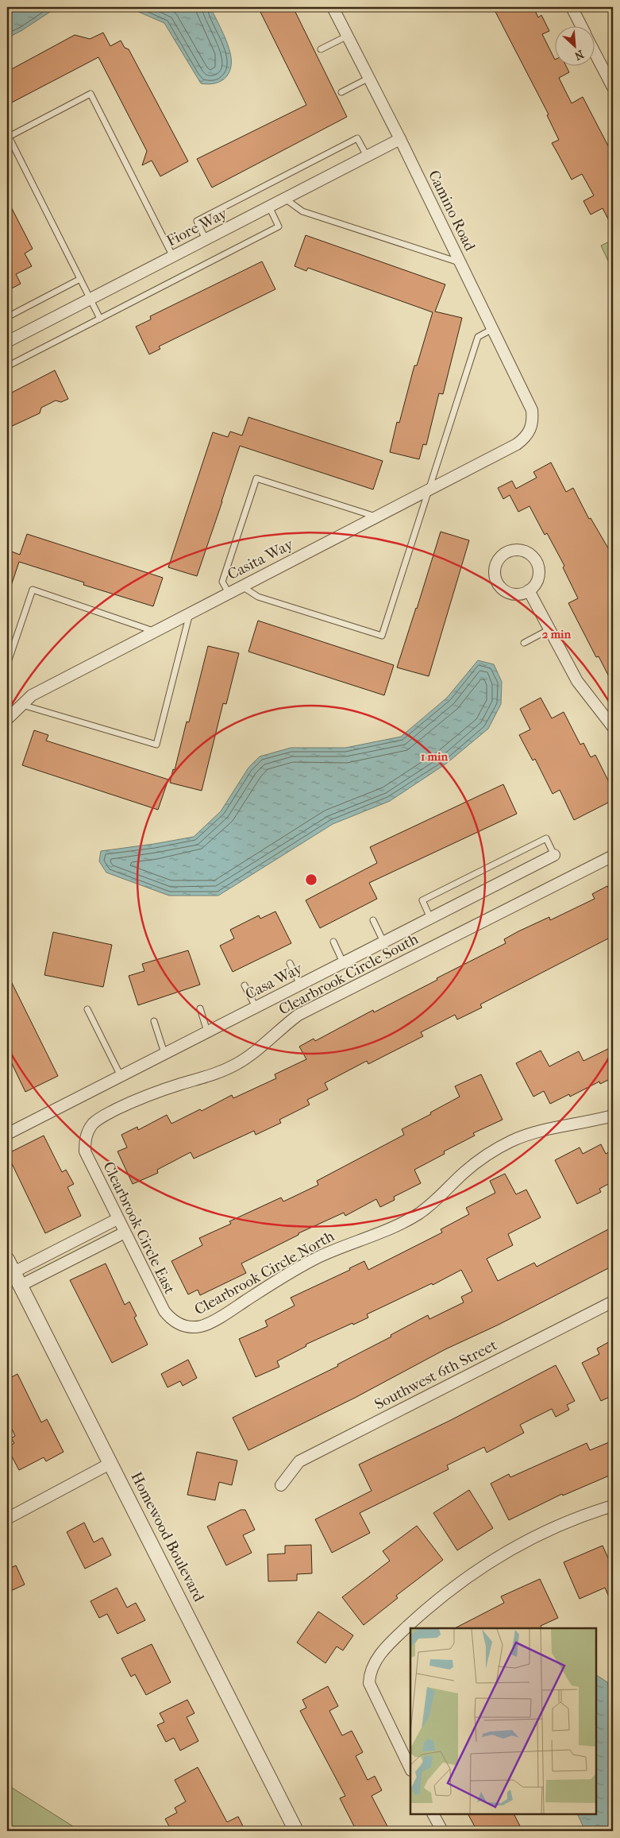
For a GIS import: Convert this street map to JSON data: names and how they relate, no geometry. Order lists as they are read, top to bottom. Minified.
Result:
{"streets":{"street":["Camino Road","Fiore Way","Casita Way","Clearbrook Circle South","Casa Way","Clearbrook Circle East","Clearbrook Circle North","Southwest 6th Street","Homewood Boulevard"]},"crossings":[["Camino Road","Fiore Way"],["Camino Road","Casita Way"],["Clearbrook Circle South","Clearbrook Circle East"],["Clearbrook Circle East","Clearbrook Circle North"]],"north":"bottom right","rings":["2 min","1 min"]}
